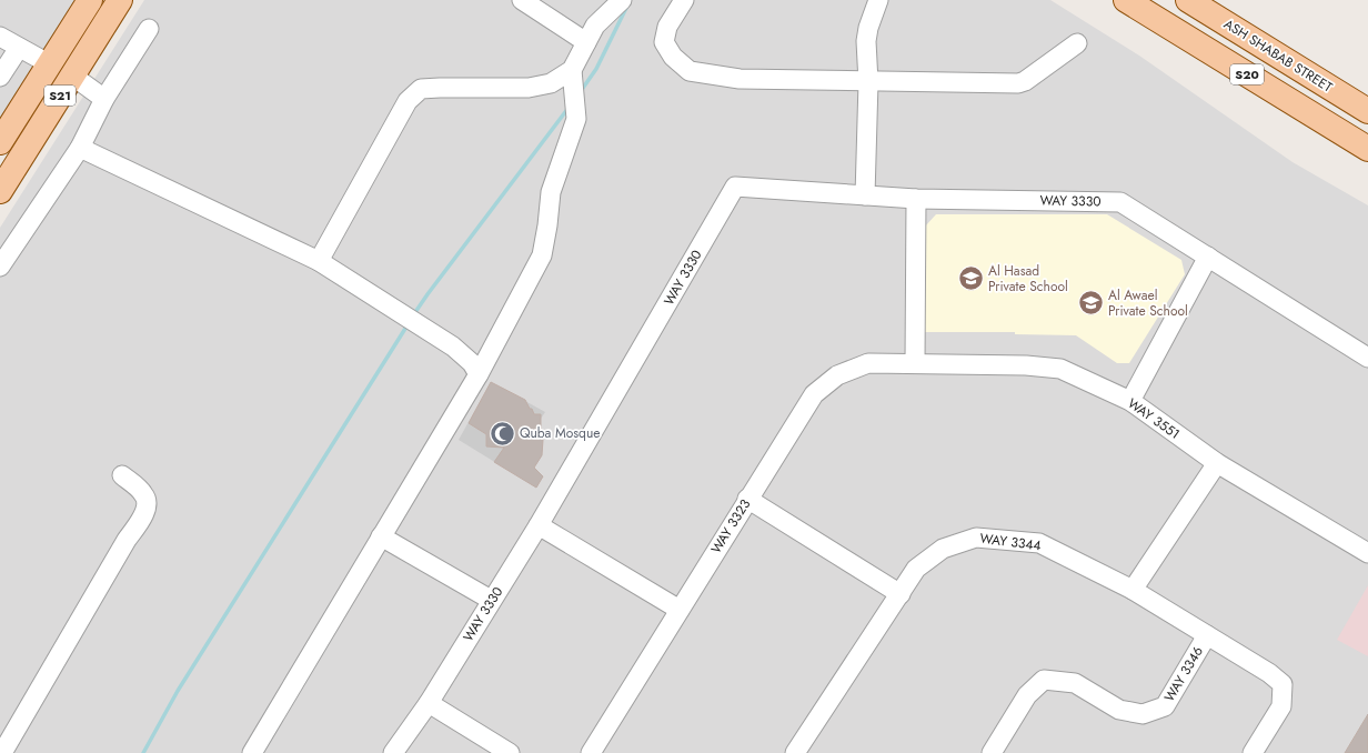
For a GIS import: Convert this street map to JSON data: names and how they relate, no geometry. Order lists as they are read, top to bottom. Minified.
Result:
{"streets":{"main road":["ASH SHABAB STREET","S20","S21"],"street":["WAY 3330","WAY 3551","WAY 3323","WAY 3344","WAY 3346"]},"crossings":[["WAY 3551","WAY 3323"],["WAY 3344","WAY 3346"]],"places":{"school or university":["Al Hasad Private School","Al Awael Private School"],"mosque":["Quba Mosque"]}}
